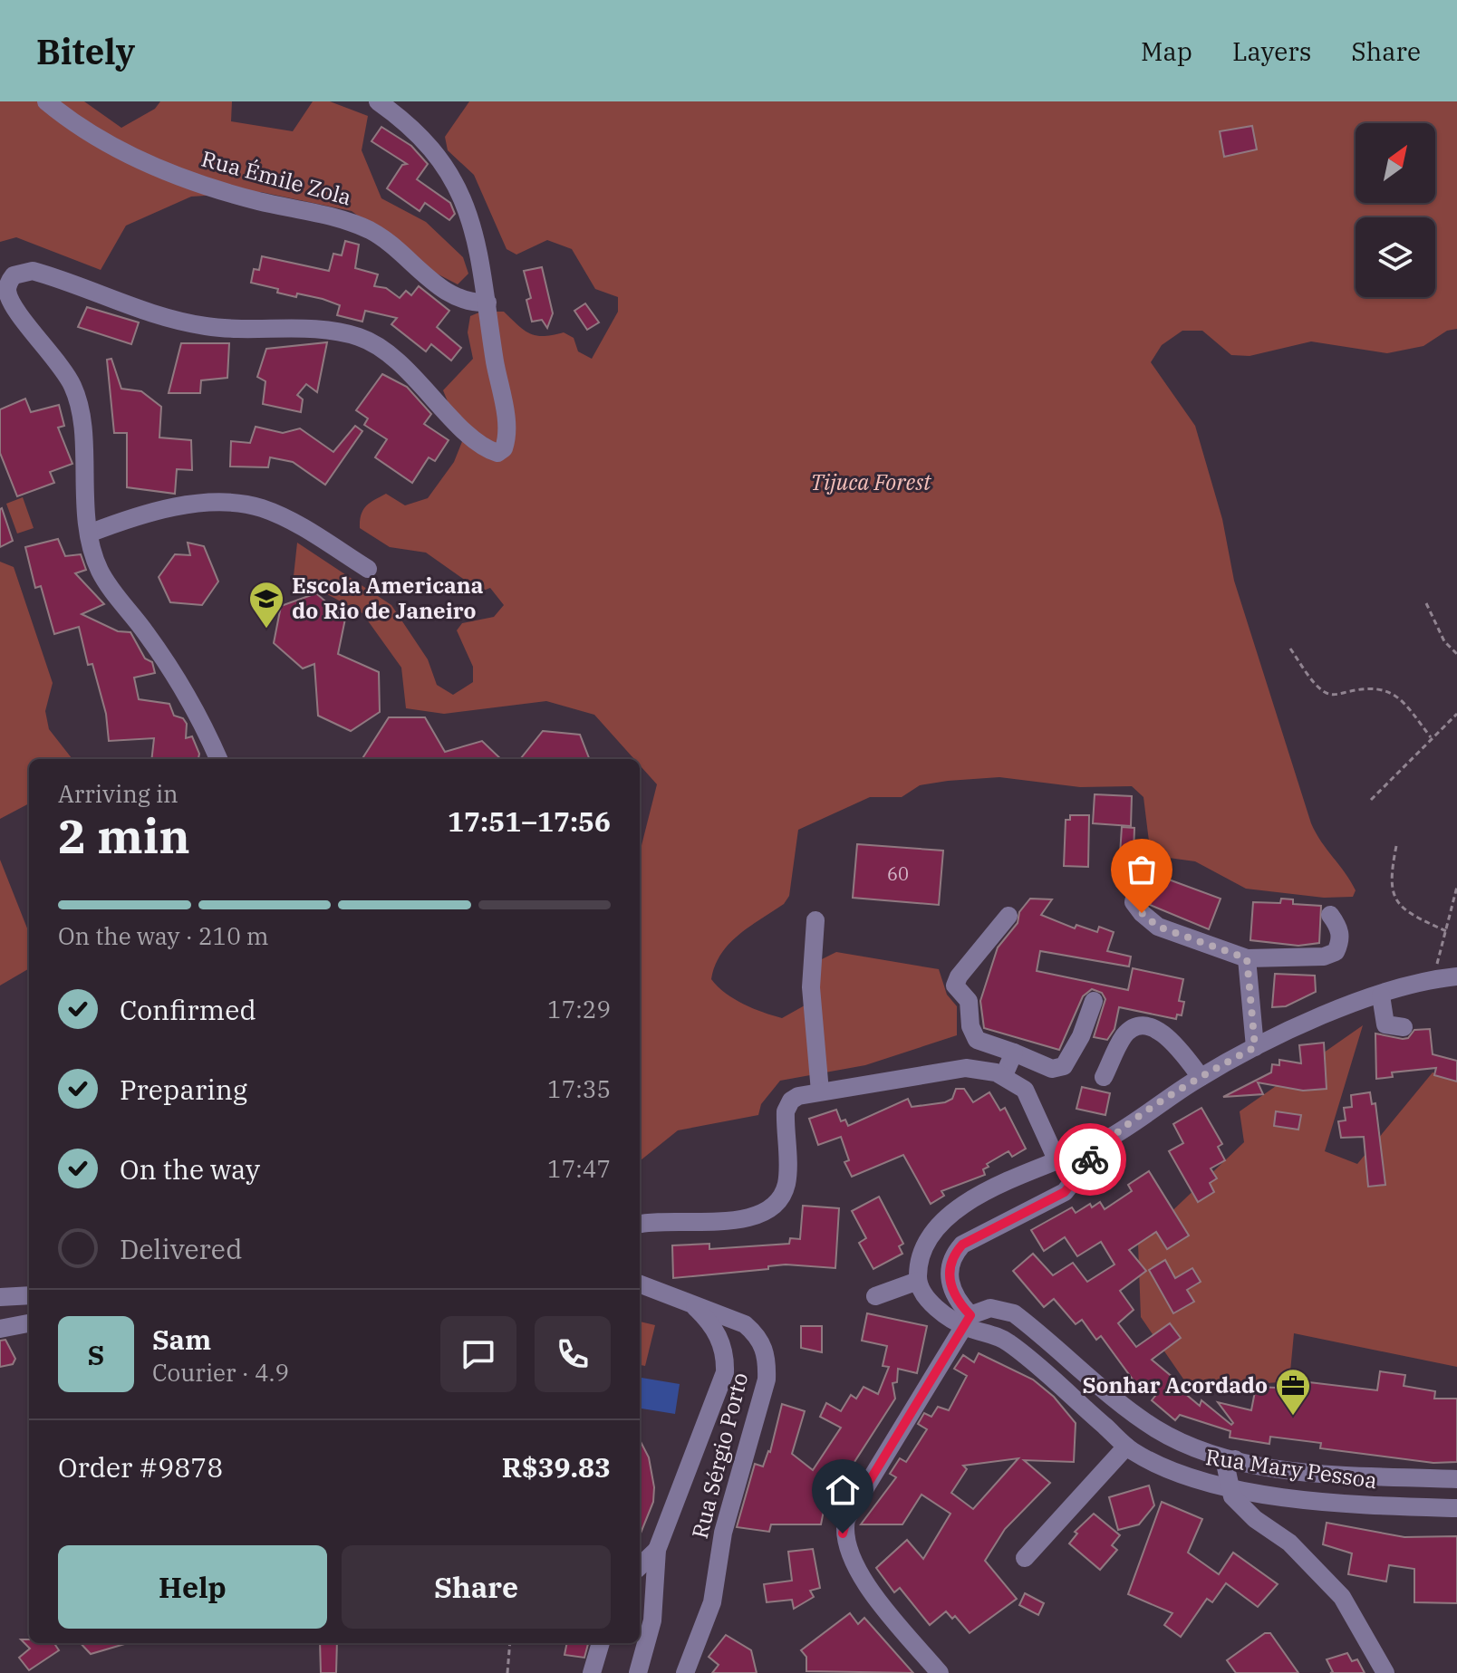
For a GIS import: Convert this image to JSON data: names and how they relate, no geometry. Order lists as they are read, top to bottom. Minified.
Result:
{"streets":{"street":["Rua Émile Zola","Rua Sérgio Porto","Rua Mary Pessoa"]},"parks":["Tijuca Forest"],"places":{"school or university":["Escola Americana do Rio de Janeiro"],"office":["Sonhar Acordado"]},"house_numbers":["60"],"north":"top right","page":{"header":"Bitely","nav":["Map","Layers","Share"],"heading":["2 min","Arriving in","17:51–17:56"],"panel":["Sam","Courier · 4.9","Order #9878","R$39.83"],"bar":"On the way · 210 m","list":[["Confirmed","17:29"],["Preparing","17:35"],["On the way","17:47"],"Delivered"],"round":"S","buttons":["Help","Share"]}}
